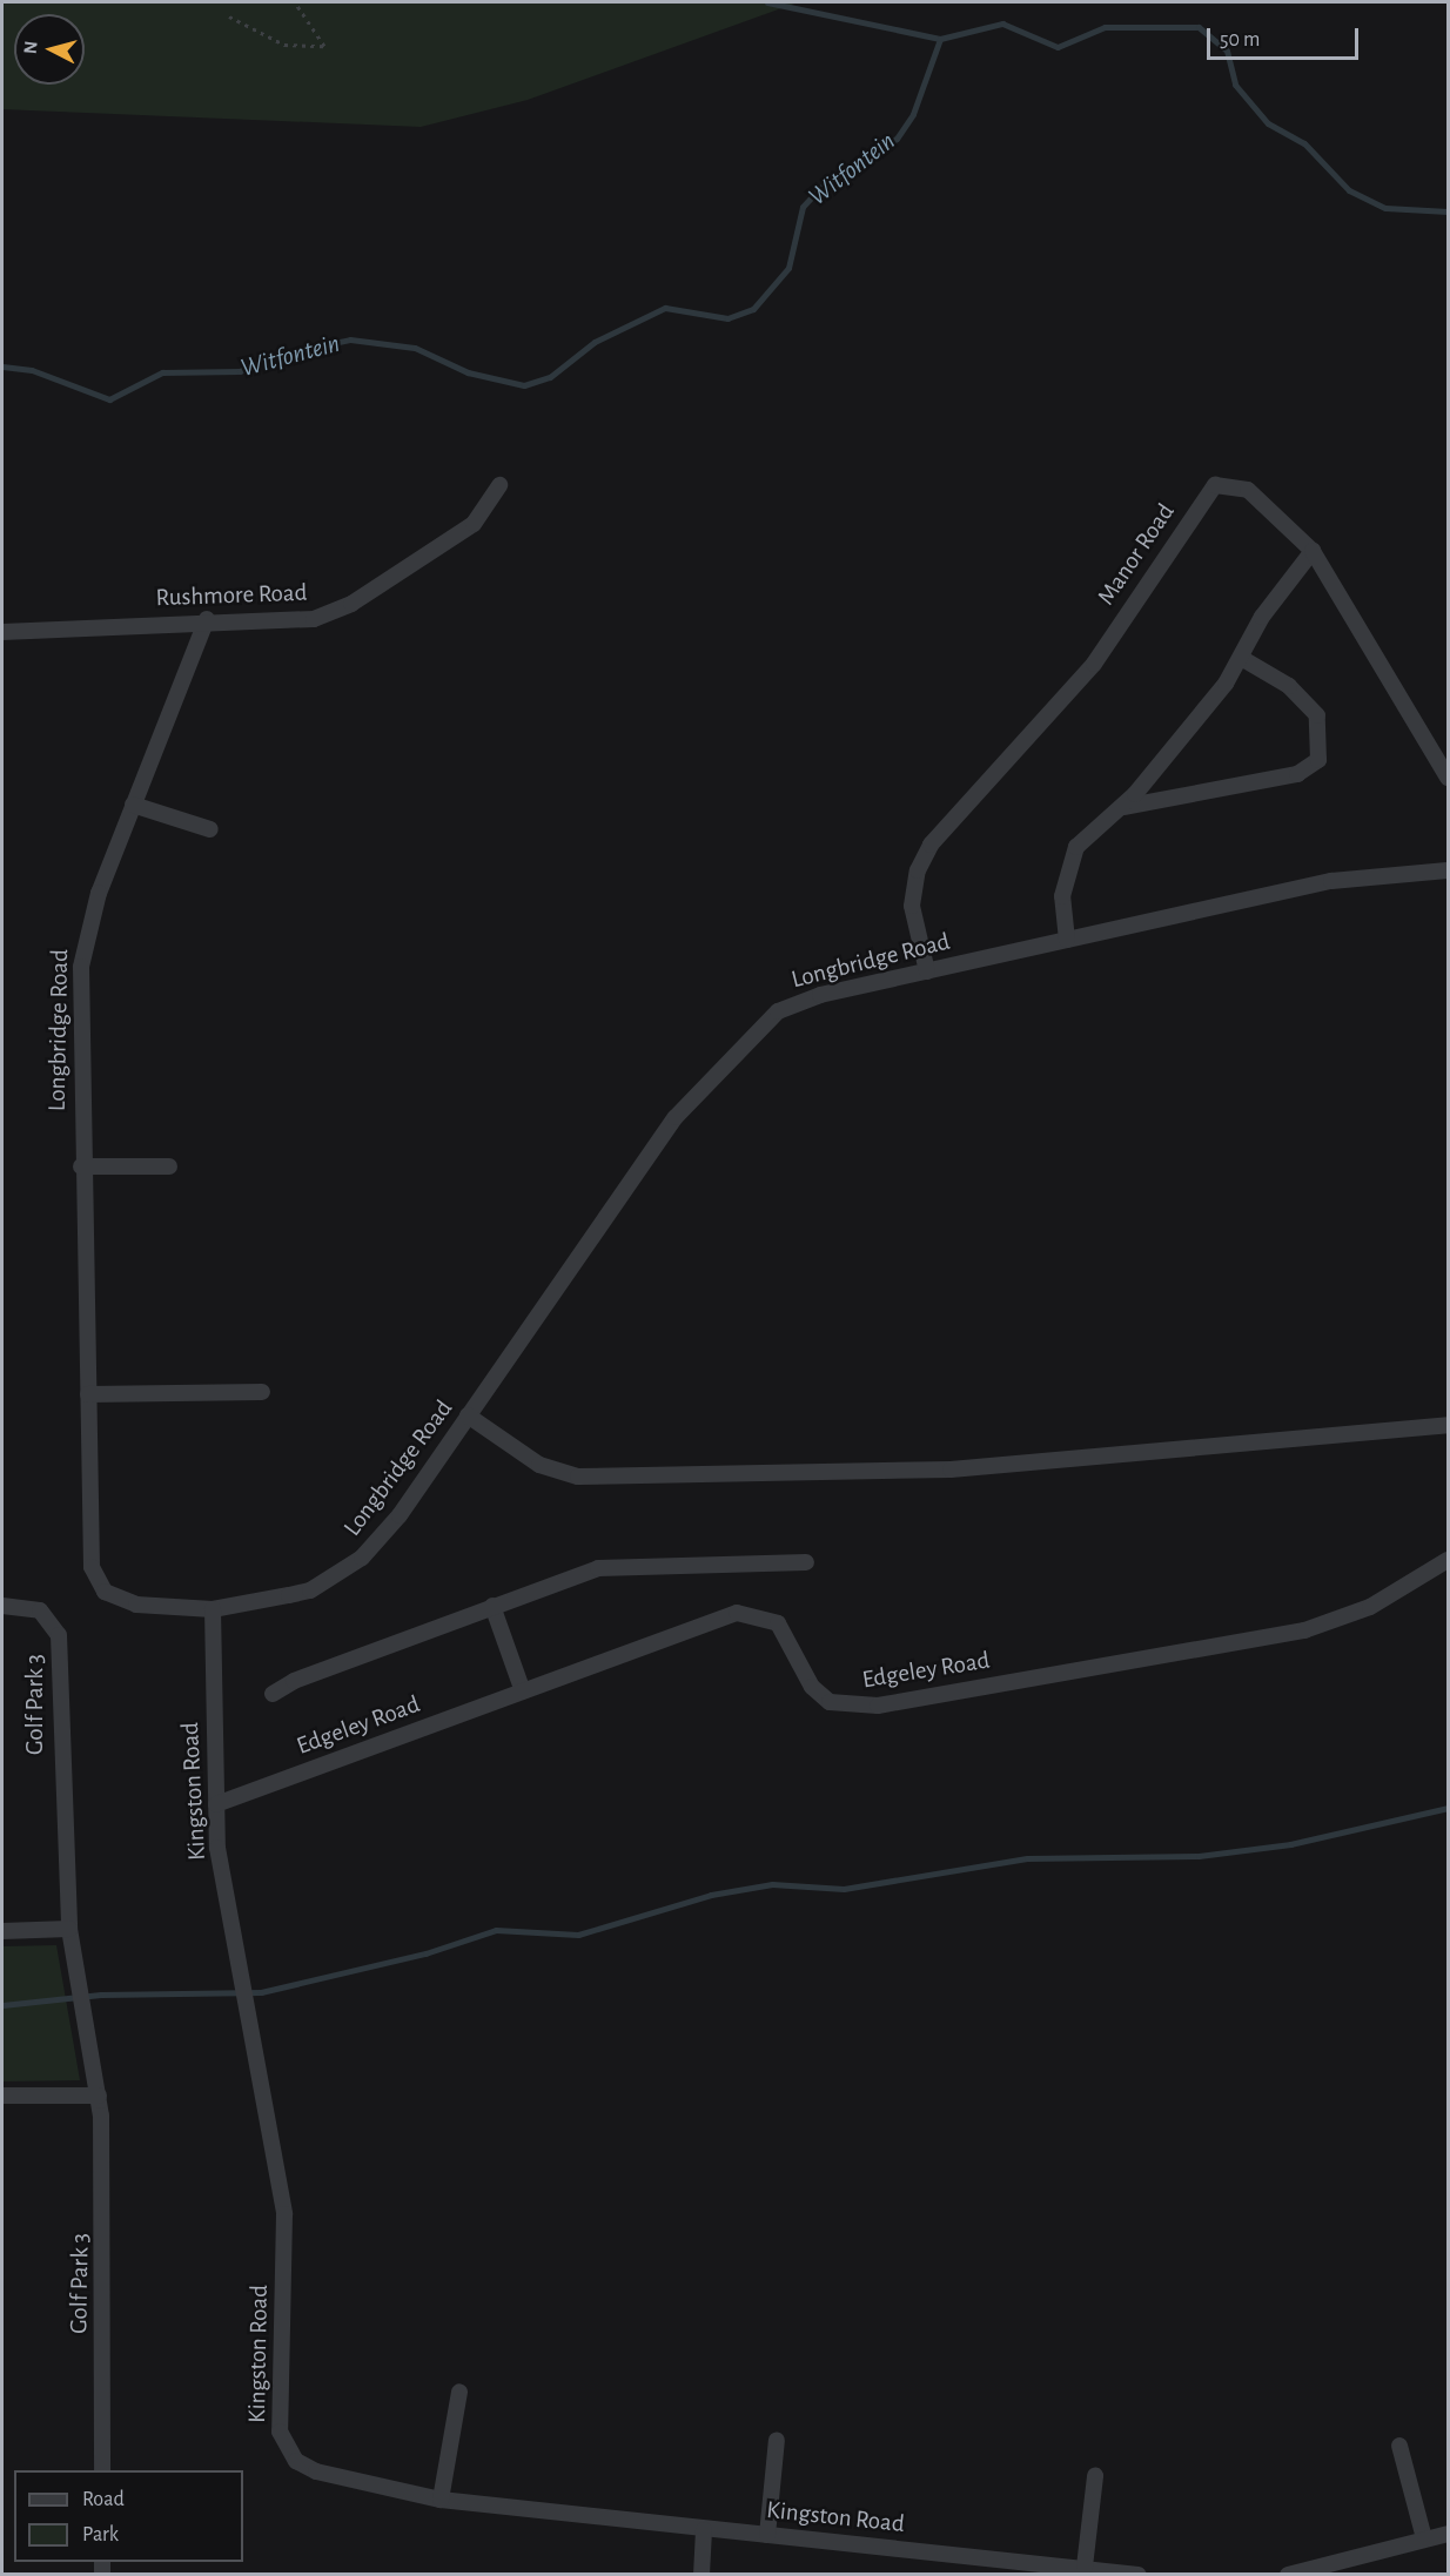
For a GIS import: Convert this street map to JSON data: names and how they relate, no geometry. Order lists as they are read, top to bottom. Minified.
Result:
{"streets":{"street":["Manor Road","Rushmore Road","Longbridge Road","Edgeley Road","Golf Park 3","Kingston Road"]},"crossings":[["Manor Road","Longbridge Road"],["Rushmore Road","Longbridge Road"],["Longbridge Road","Kingston Road"],["Edgeley Road","Kingston Road"]],"water":["Witfontein"],"legend":["Road","Park"],"scale_bar":"50 m","north":"left"}
